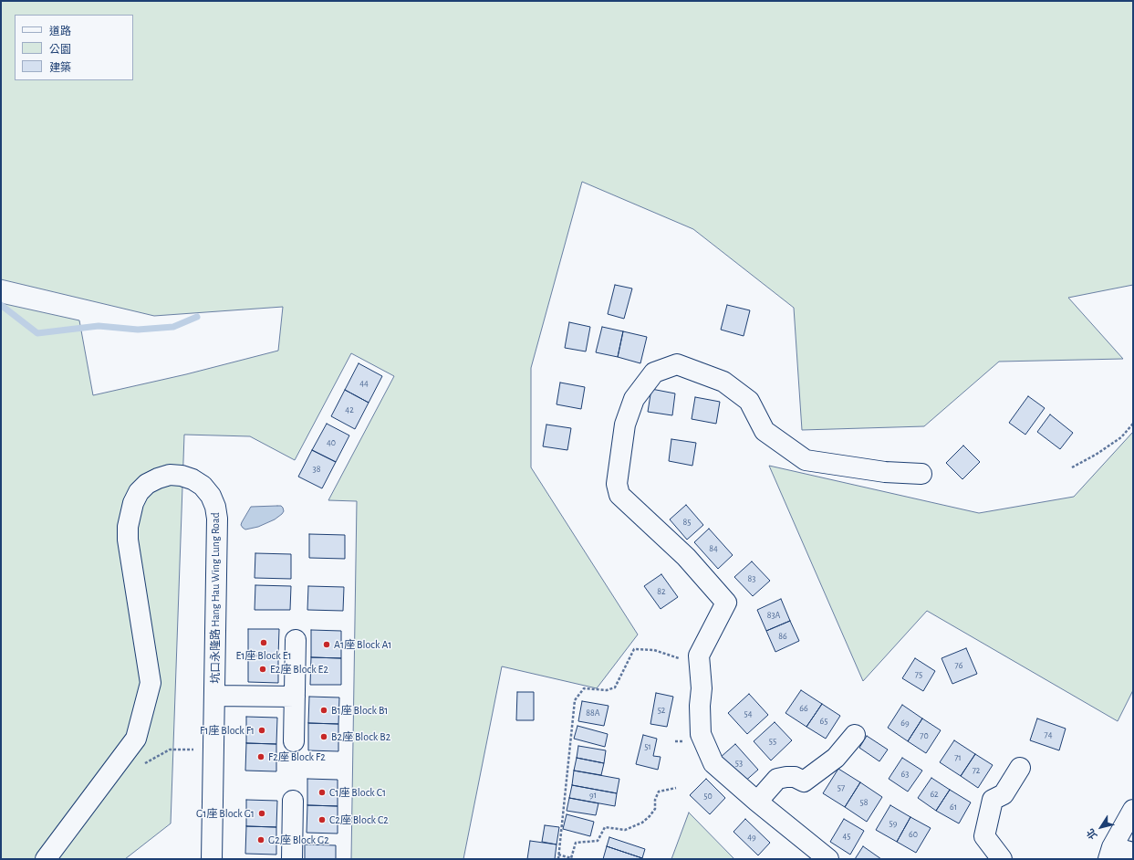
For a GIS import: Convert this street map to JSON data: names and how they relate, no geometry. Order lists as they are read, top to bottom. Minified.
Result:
{"streets":{"street":["坑口永隆路 Hang Hau Wing Lung Road"]},"places":["E1座 Block E1","A1座 Block A1","E2座 Block E2","B1座 Block B1","F1座 Block F1","B2座 Block B2","F2座 Block F2","C1座 Block C1","G1座 Block G1","C2座 Block C2","G2座 Block G2"],"house_numbers":["44","42","40","38","85","84","83","82","83A","86","76","75","66","52","88A","54","65","69","74","70","55","51","71","53","72","63","57","62","91","50","58","61","59","60","45","49"],"legend":["道路","公園","建築"],"north":"bottom left"}
